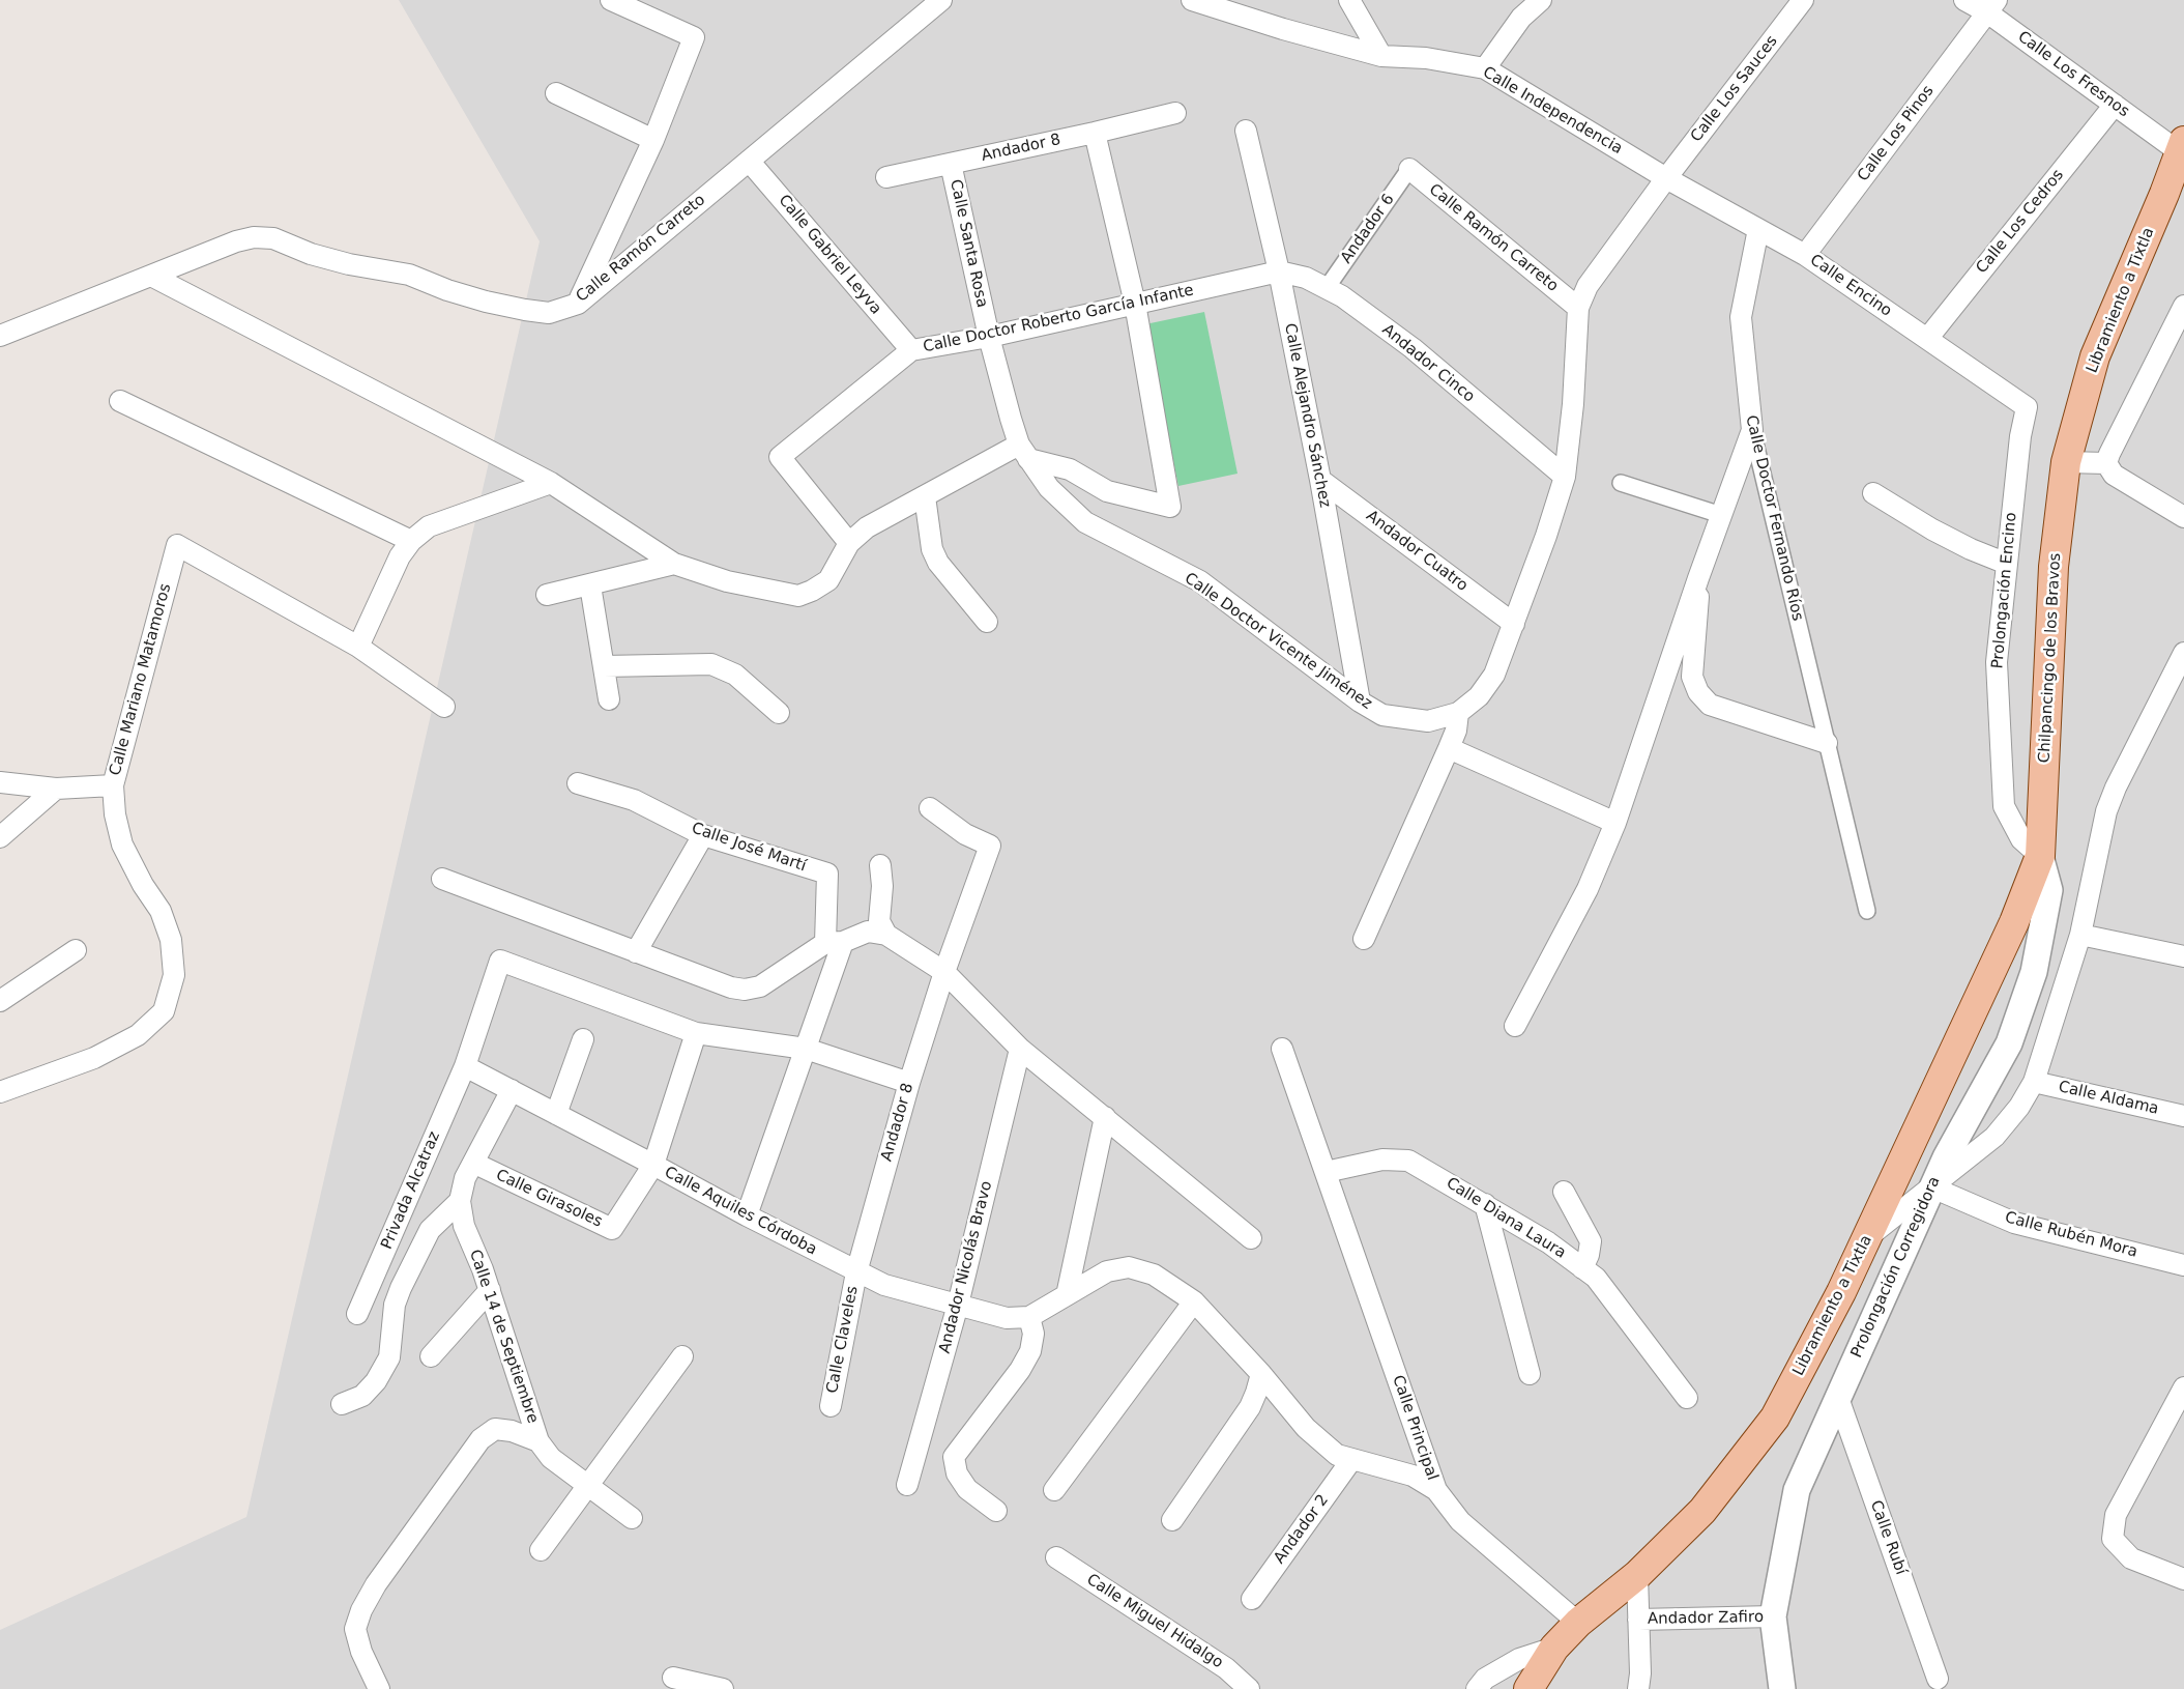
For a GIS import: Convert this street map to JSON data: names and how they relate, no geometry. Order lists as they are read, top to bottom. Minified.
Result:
{"streets":{"main road":["Libramiento a Tixtla","Chilpancingo de los Bravos"],"street":["Calle Los Fresnos","Calle Los Sauces","Calle Independencia","Calle Los Pinos","Andador 8","Calle Los Cedros","Andador 6","Calle Ramón Carreto","Calle Santa Rosa","Calle Gabriel Leyva","Calle Encino","Calle Doctor Roberto García Infante","Andador Cinco","Calle Alejandro Sánchez","Calle Doctor Fernando Ríos","Andador Cuatro","Prolongación Encino","Calle Doctor Vicente Jiménez","Calle Mariano Matamoros","Calle José Martí","Calle Aldama","Privada Alcatraz","Calle Girasoles","Calle Aquiles Córdoba","Calle Diana Laura","Calle Rubén Mora","Andador Nicolás Bravo","Prolongación Corregidora","Calle 14 de Septiembre","Calle Claveles","Calle Principal","Andador 2","Calle Rubí","Andador Zafiro","Calle Miguel Hidalgo"]},"crossings":[["Calle Los Fresnos","Calle Los Pinos"],["Calle Los Fresnos","Calle Los Cedros"],["Calle Los Fresnos","Libramiento a Tixtla"],["Calle Los Sauces","Calle Independencia"],["Calle Los Sauces","Calle Ramón Carreto"],["Calle Los Sauces","Calle Encino"],["Calle Independencia","Calle Encino"],["Calle Los Pinos","Calle Encino"],["Andador 8","Calle Santa Rosa"],["Andador 8","Calle Aquiles Córdoba"],["Andador 8","Calle Claveles"],["Calle Los Cedros","Calle Encino"],["Andador 6","Calle Ramón Carreto"],["Andador 6","Andador Cinco"],["Calle Ramón Carreto","Calle Gabriel Leyva"],["Calle Santa Rosa","Calle Doctor Roberto García Infante"],["Calle Santa Rosa","Calle Doctor Vicente Jiménez"],["Calle Gabriel Leyva","Calle Doctor Roberto García Infante"],["Calle Encino","Calle Doctor Fernando Ríos"],["Calle Encino","Prolongación Encino"],["Libramiento a Tixtla","Prolongación Encino"],["Libramiento a Tixtla","Chilpancingo de los Bravos"],["Libramiento a Tixtla","Prolongación Corregidora"],["Libramiento a Tixtla","Calle Principal"],["Calle Doctor Roberto García Infante","Andador Cinco"],["Calle Doctor Roberto García Infante","Calle Alejandro Sánchez"],["Andador Cinco","Calle Alejandro Sánchez"],["Calle Alejandro Sánchez","Andador Cuatro"],["Calle Alejandro Sánchez","Calle Doctor Vicente Jiménez"],["Prolongación Encino","Chilpancingo de los Bravos"],["Prolongación Encino","Prolongación Corregidora"],["Chilpancingo de los Bravos","Prolongación Corregidora"],["Privada Alcatraz","Calle Aquiles Córdoba"],["Calle Girasoles","Calle Aquiles Córdoba"],["Calle Aquiles Córdoba","Andador Nicolás Bravo"],["Calle Aquiles Córdoba","Calle Claveles"],["Calle Diana Laura","Calle Principal"],["Calle Rubén Mora","Prolongación Corregidora"],["Prolongación Corregidora","Calle Rubí"],["Prolongación Corregidora","Andador Zafiro"]]}
